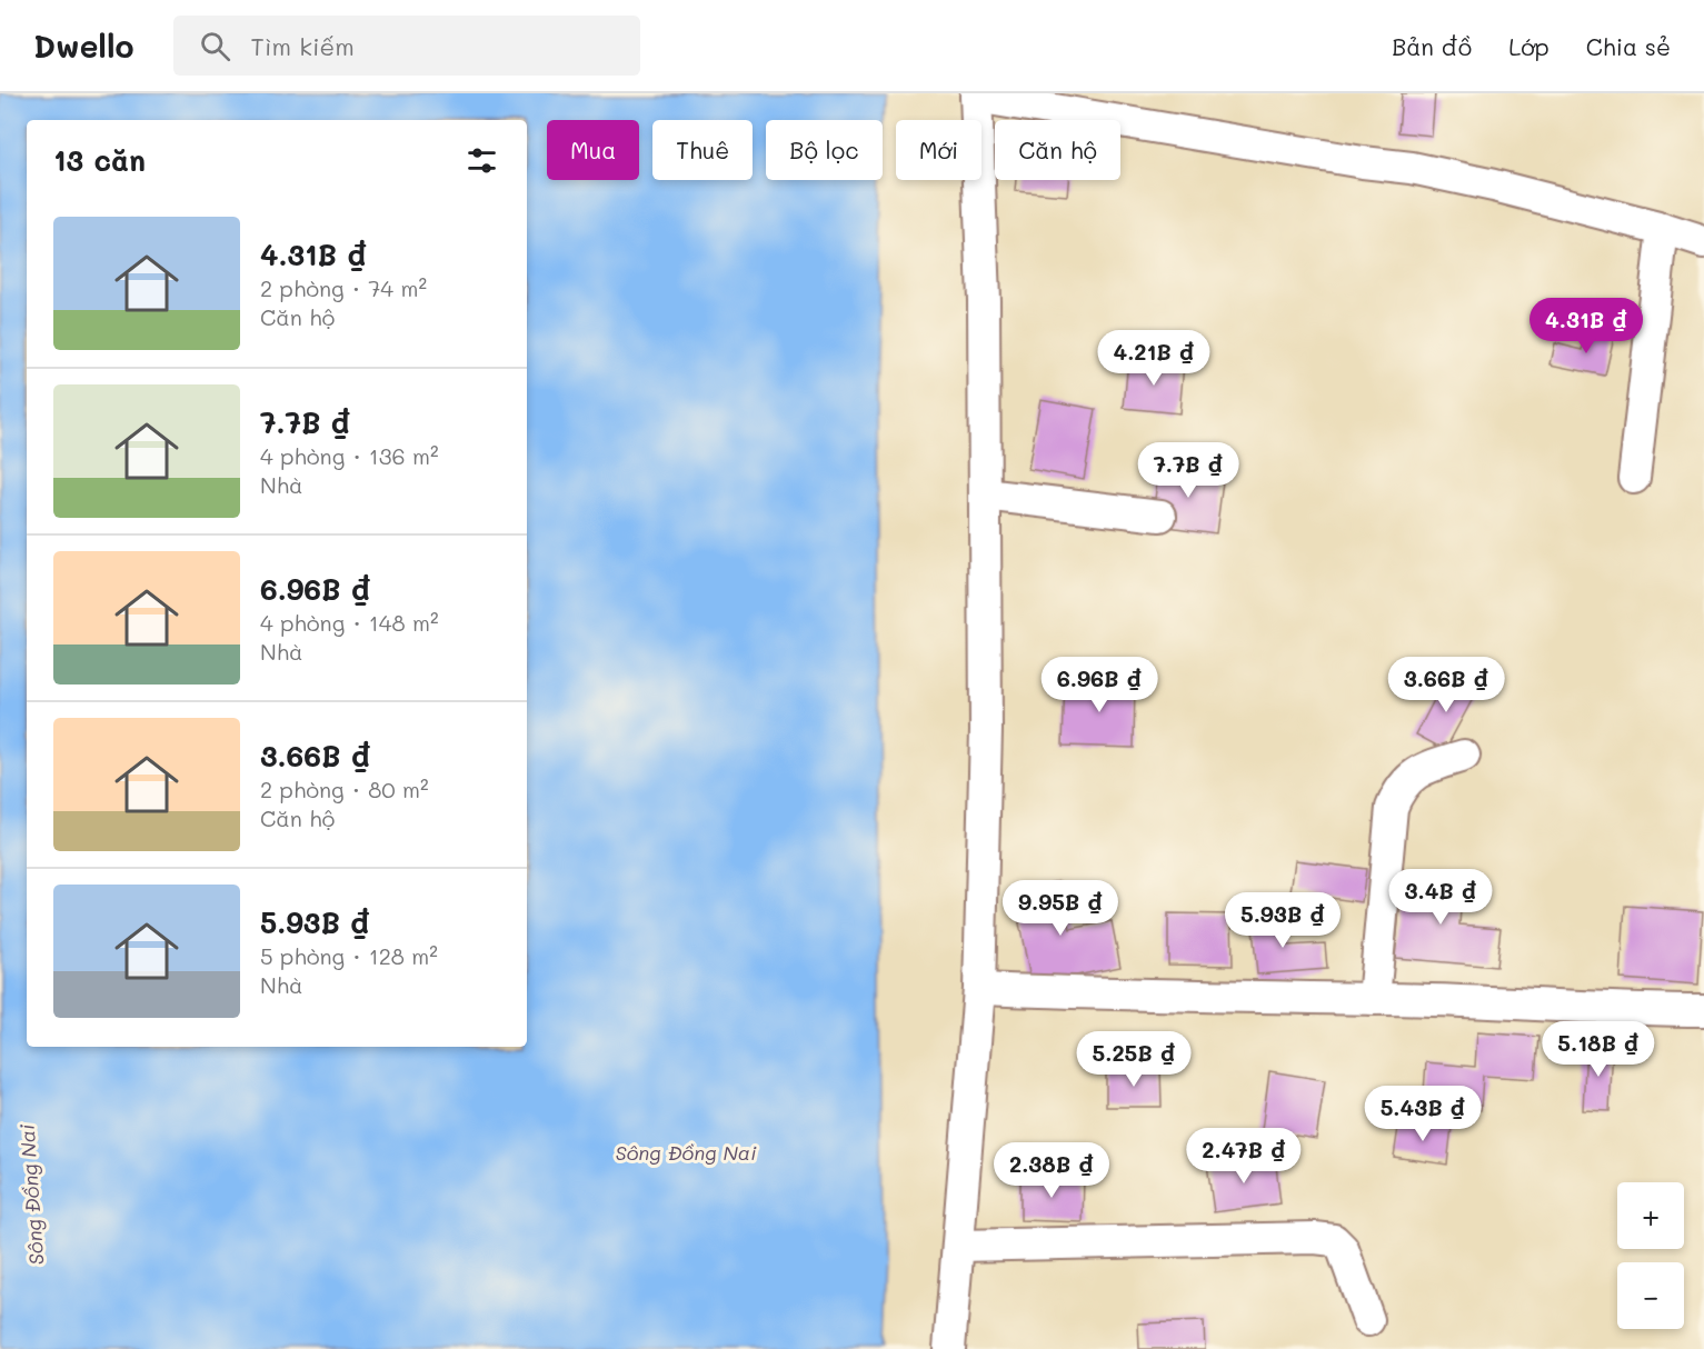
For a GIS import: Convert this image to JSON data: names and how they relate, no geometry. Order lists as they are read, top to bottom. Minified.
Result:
{"water":["Sông Đồng Nai"],"page":{"header":"Dwello","search":"Tìm kiếm","nav":["Bản đồ","Lớp","Chia sẻ"],"chip":["Mua","Thuê","Bộ lọc","Mới","Căn hộ"],"heading":"13 căn","list":[{"name":"4.31B ₫","note":"2 phòng · 74 m² · Căn hộ"},{"name":"7.7B ₫","note":"4 phòng · 136 m² · Nhà"},{"name":"6.96B ₫","note":"4 phòng · 148 m² · Nhà"},{"name":"3.66B ₫","note":"2 phòng · 80 m² · Căn hộ"},{"name":"5.93B ₫","note":"5 phòng · 128 m² · Nhà"}],"price":["4.31B ₫","4.21B ₫","7.7B ₫","6.96B ₫","3.66B ₫","3.4B ₫","9.95B ₫","5.93B ₫","5.18B ₫","5.25B ₫","5.43B ₫","2.47B ₫","2.38B ₫"],"map_buttons":["+","−"]}}
